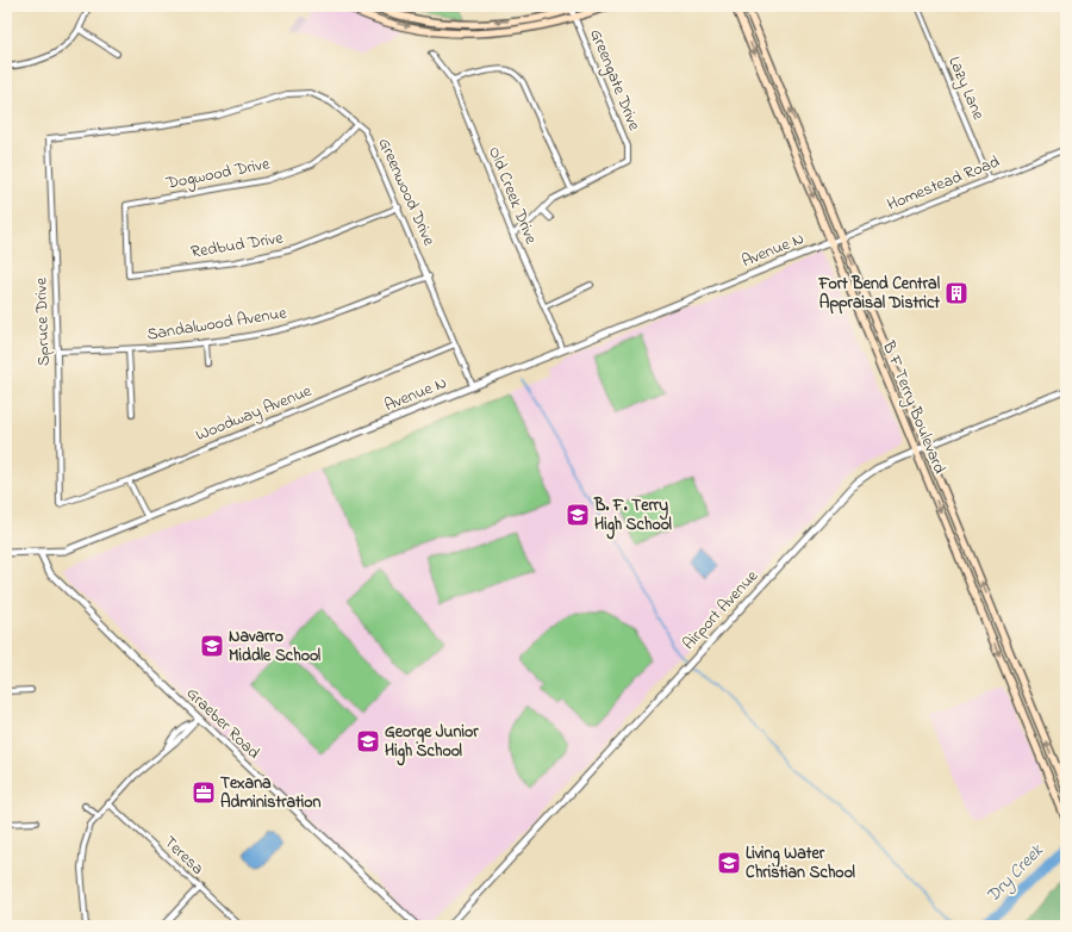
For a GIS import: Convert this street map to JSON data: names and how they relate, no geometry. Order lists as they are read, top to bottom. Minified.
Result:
{"streets":{"main road":["B F Terry Boulevard"],"street":["Greengate Drive","Lazy Lane","Dogwood Drive","Homestead Road","Greenwood Drive","Old Creek Drive","Redbud Drive","Avenue N","Spruce Drive","Sandalwood Avenue","Woodway Avenue","Airport Avenue","Graeber Road","Teresa"]},"crossings":[["Lazy Lane","Homestead Road"],["Dogwood Drive","Greenwood Drive"],["Dogwood Drive","Redbud Drive"],["Homestead Road","Avenue N"],["Homestead Road","B F Terry Boulevard"],["Greenwood Drive","Redbud Drive"],["Greenwood Drive","Avenue N"],["Greenwood Drive","Spruce Drive"],["Greenwood Drive","Sandalwood Avenue"],["Greenwood Drive","Woodway Avenue"],["Old Creek Drive","Avenue N"],["Avenue N","B F Terry Boulevard"],["Avenue N","Graeber Road"],["Spruce Drive","Sandalwood Avenue"],["Spruce Drive","Woodway Avenue"],["B F Terry Boulevard","Airport Avenue"]],"water":["Dry Creek"],"places":{"building":["Fort Bend Central Appraisal District"],"school or university":["B. F. Terry High School","Navarro Middle School","George Junior High School","Living Water Christian School"],"office":["Texana Administration"]}}
